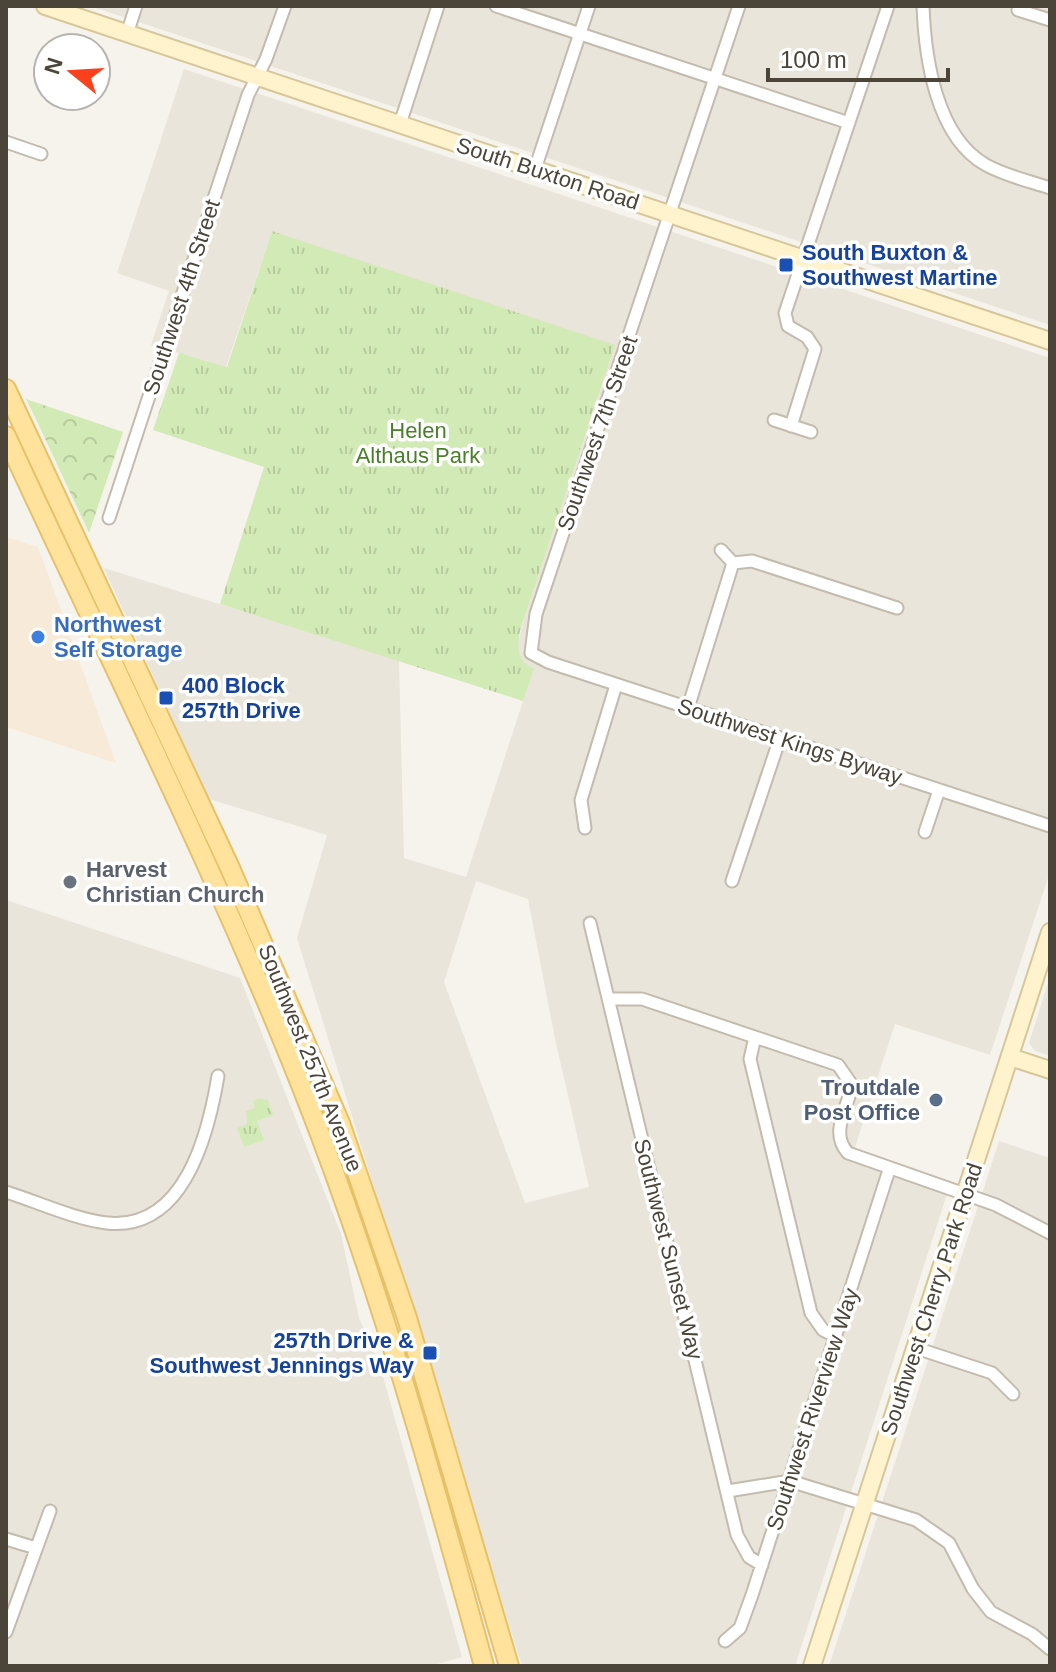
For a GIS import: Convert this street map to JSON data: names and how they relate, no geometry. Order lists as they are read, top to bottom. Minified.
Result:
{"streets":{"main road":["South Buxton Road","Southwest 257th Avenue","Southwest Cherry Park Road"],"street":["Southwest 4th Street","Southwest 7th Street","Southwest Kings Byway","Southwest Sunset Way","Southwest Riverview Way"]},"crossings":[["South Buxton Road","Southwest 4th Street"],["South Buxton Road","Southwest 7th Street"],["Southwest 7th Street","Southwest Kings Byway"],["Southwest Sunset Way","Southwest Riverview Way"]],"parks":["Helen Althaus Park"],"places":{"transit":["South Buxton & Southwest Martine","400 Block 257th Drive","257th Drive & Southwest Jennings Way"],"other":["Northwest Self Storage","Harvest Christian Church","Troutdale Post Office"]},"scale_bar":"100 m","north":"left"}
